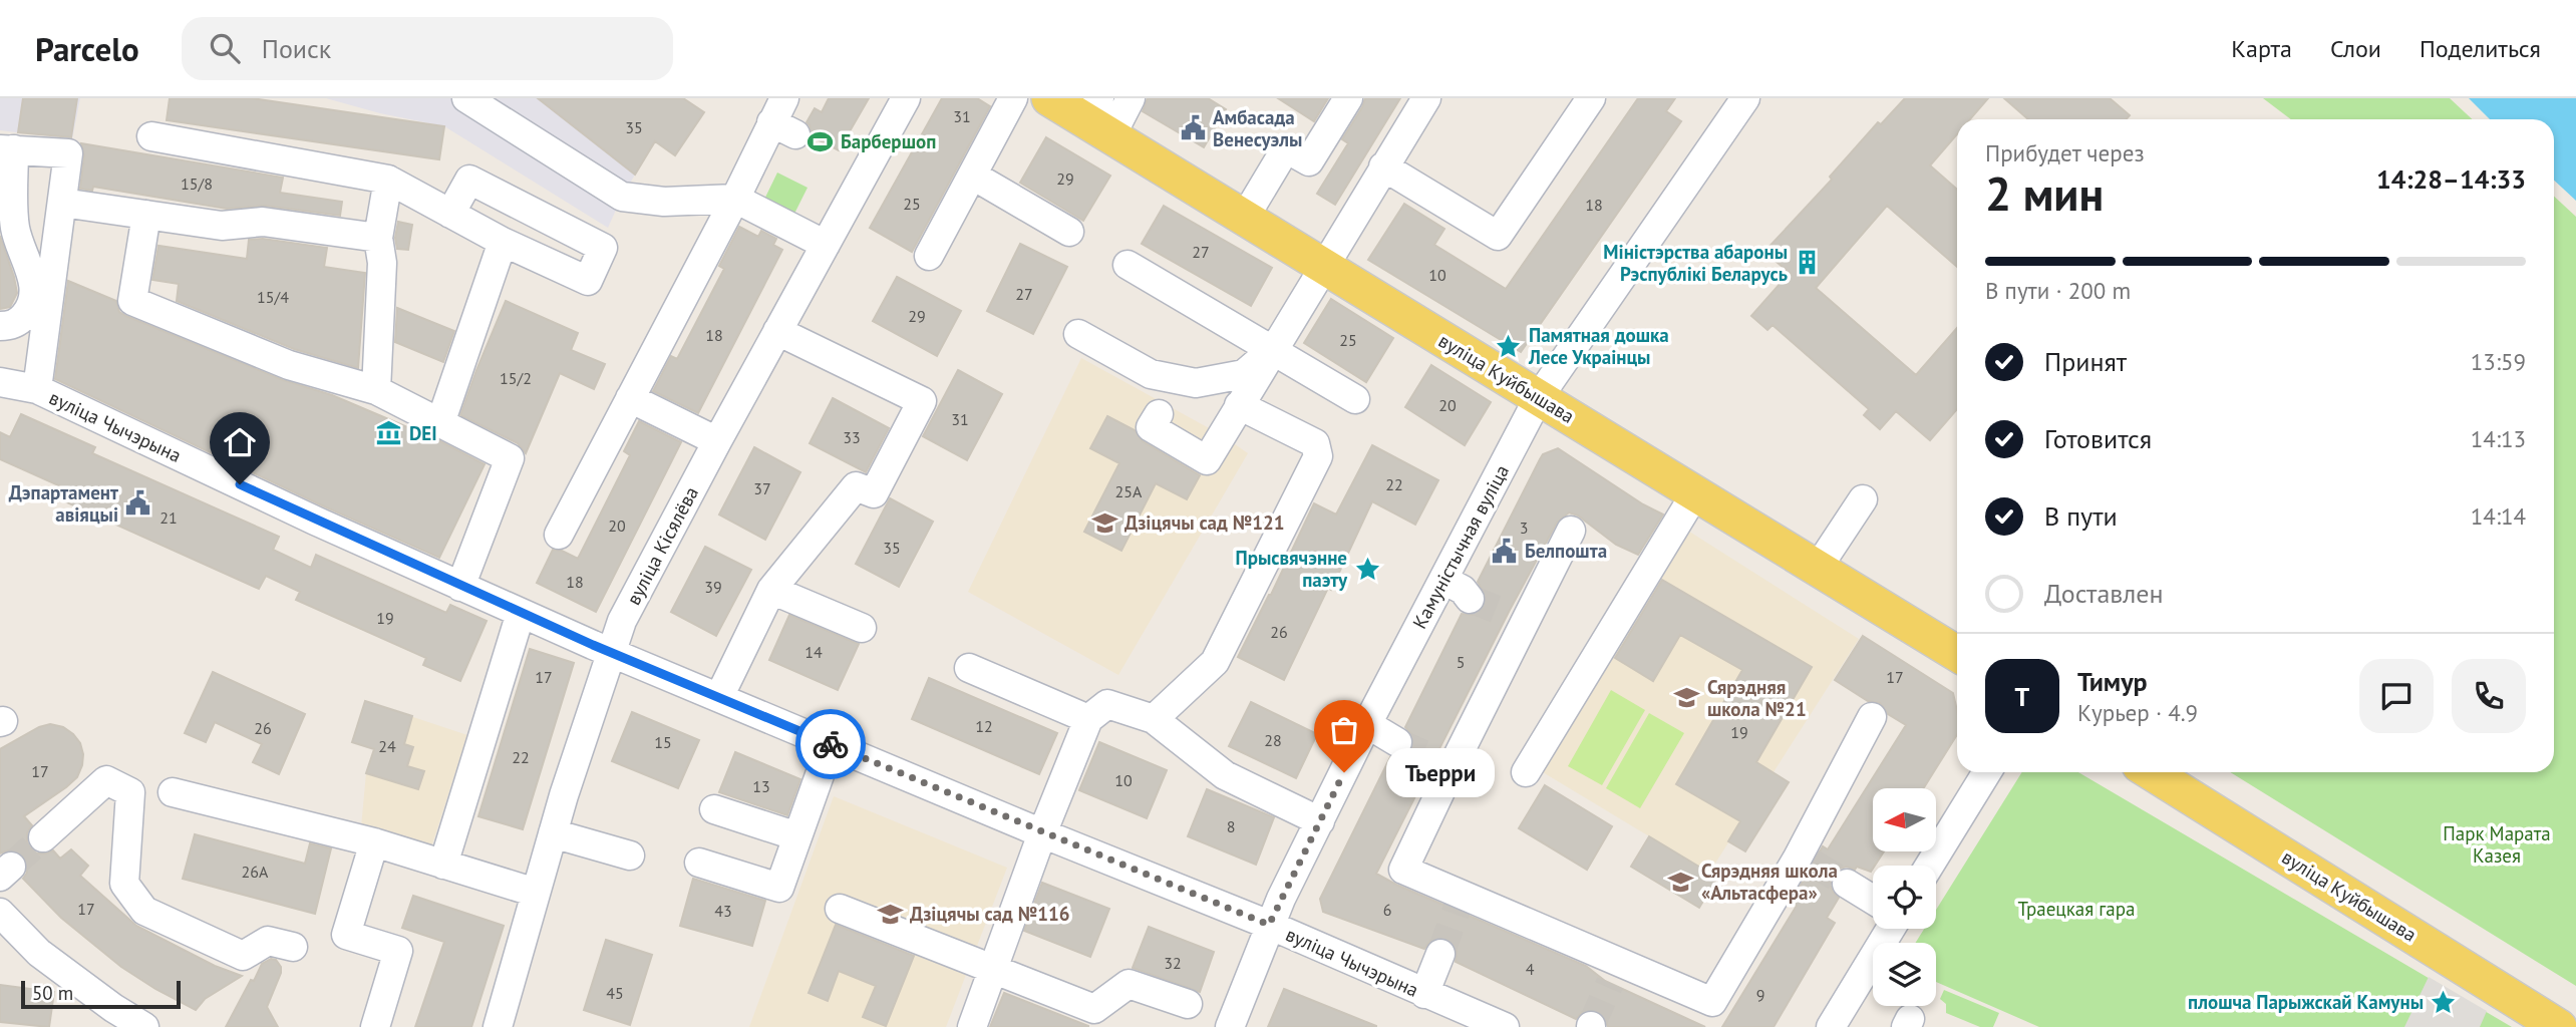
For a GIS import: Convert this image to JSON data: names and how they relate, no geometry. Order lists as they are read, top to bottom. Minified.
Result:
{"streets":{"main road":["вуліца Куйбышава"],"street":["вуліца Чычэрына","вуліца Кісялёва","Камуністычная вуліца"]},"crossings":[["вуліца Куйбышава","Камуністычная вуліца"],["вуліца Чычэрына","вуліца Кісялёва"],["вуліца Чычэрына","Камуністычная вуліца"]],"parks":["Парк Марата Казея","Траецкая гара"],"places":{"public building":["Амбасада Венесуэлы","Дэпартамент авіяцыі","Белпошта"],"sports":["Барбершоп"],"building":["Міністэрства абароны Рэспублікі Беларусь"],"place":["Памятная дошка Лесе Украінцы","Прысвячэнне паэту","плошча Парыжскай Камуны"],"museum":["DEI"],"school or university":["Дзіцячы сад №121","Сярэдняя школа №21","Сярэдняя школа «Альтасфера»","Дзіцячы сад №116"],"other":["Тьерри"]},"house_numbers":["31","35","29","15/8","25","18","27","10","27","15/4","29","18","25","15/2","20","31","33","22","37","25А","21","20","3","35","18","39","19","26","14","5","17","17","12","26","19","28","15","24","22","17","10","13","8","26А","17","6","43","32","4","45","9"],"scale_bar":"50 m","north":"left","page":{"header":"Parcelo","search":"Поиск","nav":["Карта","Слои","Поделиться"],"heading":["2 мин","Прибудет через","14:28–14:33"],"panel":["Тимур","Курьер · 4.9"],"bar":"В пути · 200 m","list":[["Принят","13:59"],["Готовится","14:13"],["В пути","14:14"],"Доставлен"],"round":"Т","bubble":"Тьерри","scale":"50 m"}}
